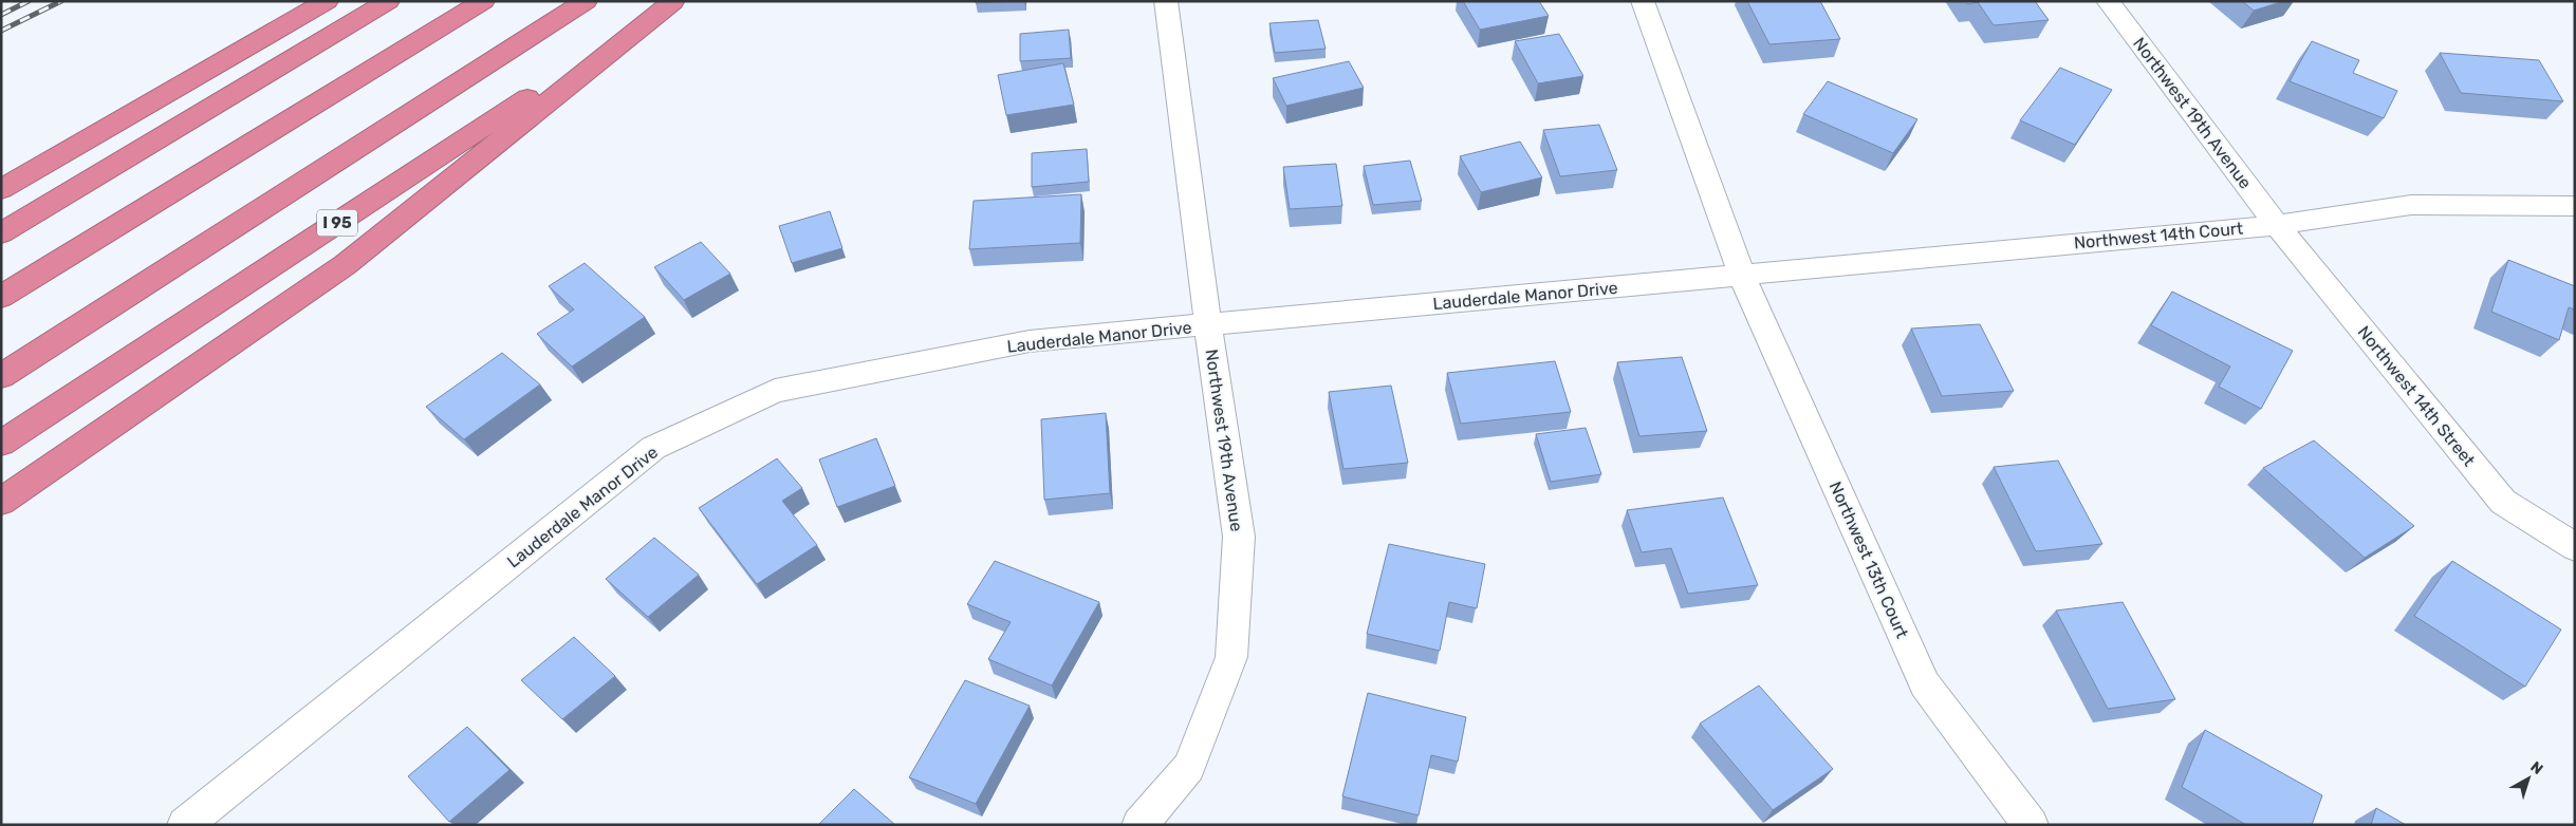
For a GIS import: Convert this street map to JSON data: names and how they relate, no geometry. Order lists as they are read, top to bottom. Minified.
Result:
{"streets":{"highway":["I 95"],"street":["Northwest 19th Avenue","Northwest 14th Court","Lauderdale Manor Drive","Northwest 14th Street","Northwest 13th Court"]},"crossings":[["Northwest 19th Avenue","Northwest 14th Court"],["Northwest 19th Avenue","Lauderdale Manor Drive"],["Northwest 19th Avenue","Northwest 14th Street"],["Northwest 14th Court","Lauderdale Manor Drive"],["Northwest 14th Court","Northwest 14th Street"],["Northwest 14th Court","Northwest 13th Court"],["Lauderdale Manor Drive","Northwest 13th Court"]],"north":"top right"}
